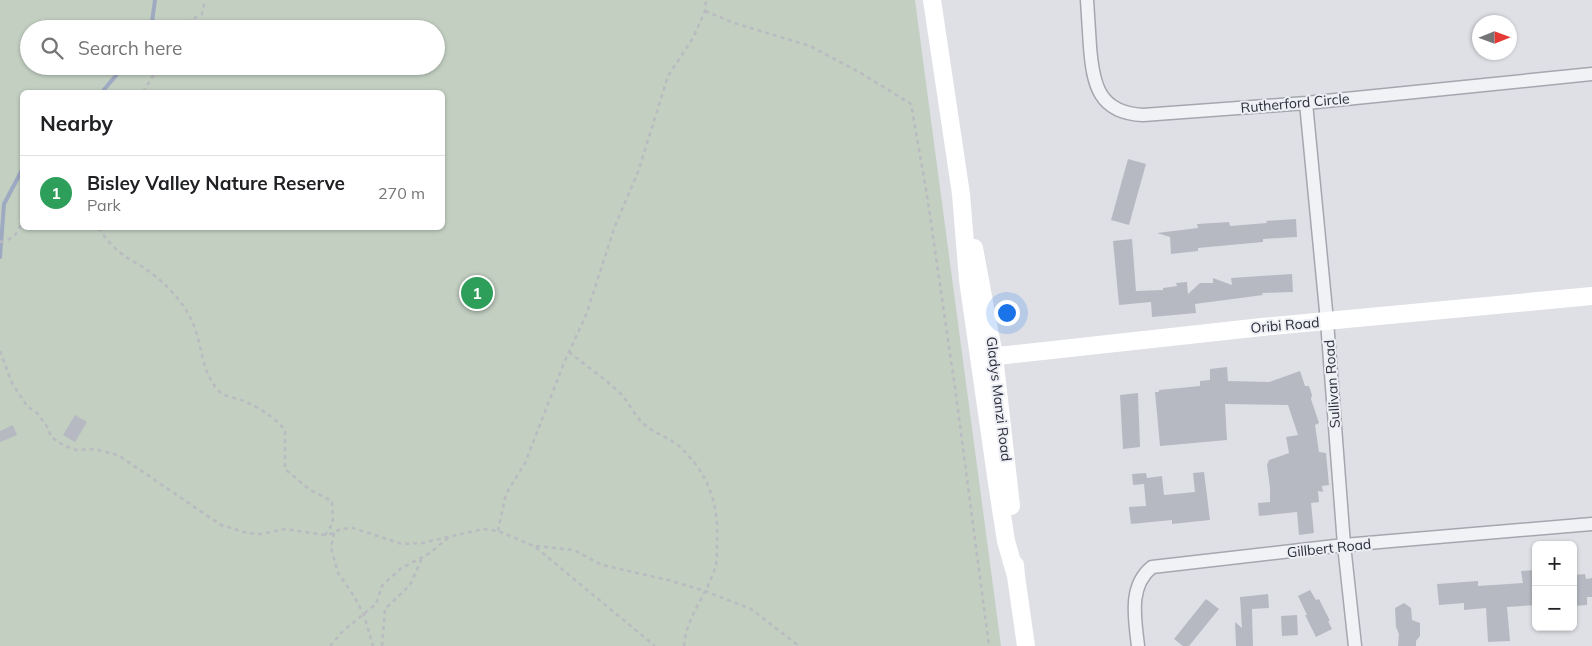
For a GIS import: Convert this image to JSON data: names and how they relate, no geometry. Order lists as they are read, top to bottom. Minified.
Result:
{"streets":{"main road":["Oribi Road","Gladys Manzi Road"],"street":["Rutherford Circle","Sullivan Road","Gillbert Road"]},"crossings":[["Rutherford Circle","Sullivan Road"],["Oribi Road","Sullivan Road"],["Oribi Road","Gladys Manzi Road"],["Sullivan Road","Gillbert Road"]],"north":"right","page":{"search":"Search here","heading":"Nearby","list":[{"mark":"1","name":"Bisley Valley Nature Reserve","note":"Park","value":"270 m"}],"pins":"1","map_buttons":["+","−"]}}
